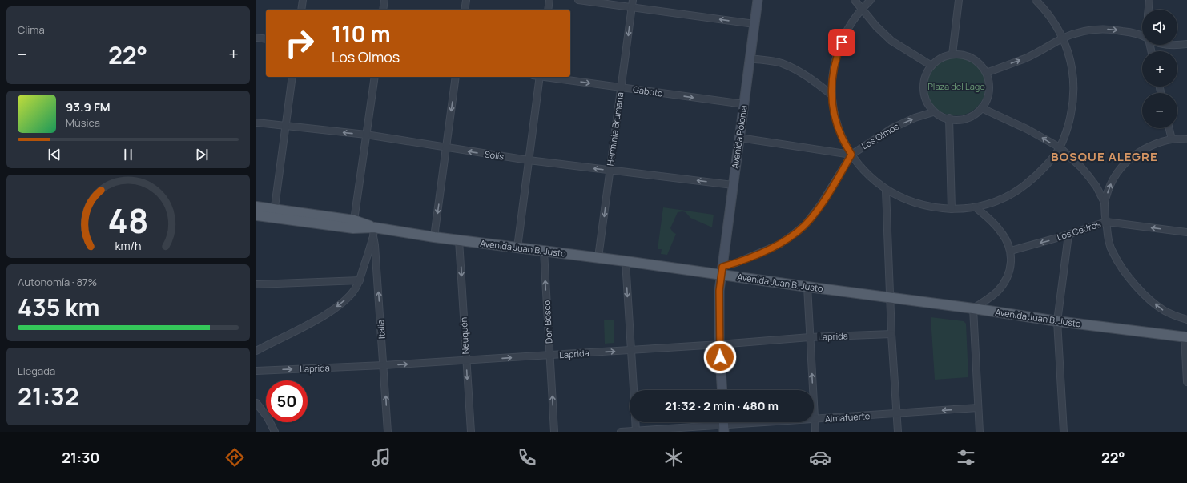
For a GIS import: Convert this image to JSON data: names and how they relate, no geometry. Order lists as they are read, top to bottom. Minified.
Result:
{"streets":{"main road":["Avenida Polonia","Avenida Juan B. Justo"],"street":["Gaboto","Herminia Brumana","Los Olmos","Solís","Los Cedros","Don Bosco","Italia","Neuquén","Laprida","Almafuerte"]},"crossings":[["Gaboto","Herminia Brumana"],["Gaboto","Avenida Polonia"],["Herminia Brumana","Solís"],["Herminia Brumana","Avenida Juan B. Justo"],["Los Olmos","Avenida Polonia"],["Los Olmos","Avenida Juan B. Justo"],["Avenida Polonia","Solís"],["Avenida Polonia","Avenida Juan B. Justo"],["Avenida Polonia","Laprida"],["Avenida Juan B. Justo","Don Bosco"],["Avenida Juan B. Justo","Italia"],["Avenida Juan B. Justo","Neuquén"],["Don Bosco","Laprida"],["Italia","Laprida"],["Neuquén","Laprida"]],"one_way":["Gaboto","Herminia Brumana","Solís","Los Cedros","Don Bosco","Italia","Neuquén","Laprida"],"districts":["BOSQUE ALEGRE"],"parks":["Plaza del Lago"],"page":{"tile":["Clima",["Autonomía · 87%","435 km"],["Llegada","21:32"]],"map_buttons":["+","−"],"turn":["110 m","Los Olmos"],"heat":["−","22°","+"],"song":["93.9 FM","Música"],"limit":"50","trip":"21:32 · 2 min · 480 m","tabs":["21:30","22°"],"gauge":["48","km/h"]}}
